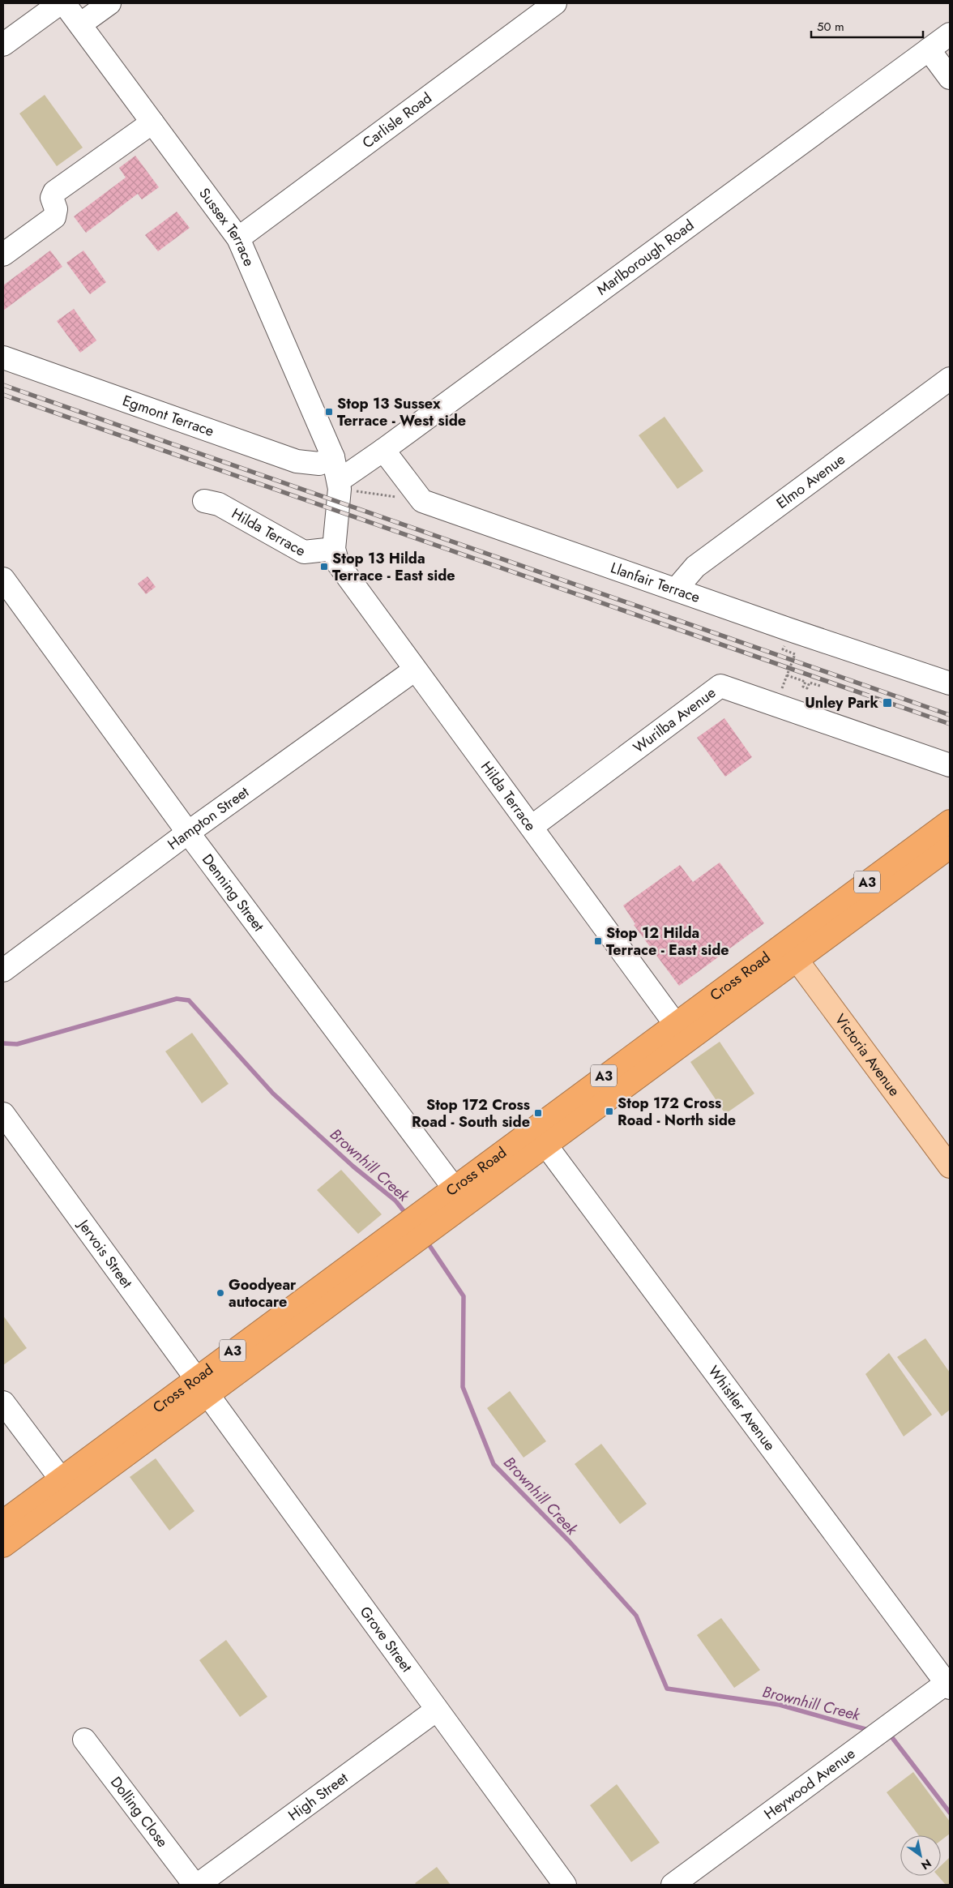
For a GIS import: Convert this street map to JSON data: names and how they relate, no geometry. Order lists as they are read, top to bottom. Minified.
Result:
{"streets":{"highway":["A3","Cross Road"],"main road":["Victoria Avenue"],"street":["Carlisle Road","Sussex Terrace","Marlborough Road","Egmont Terrace","Elmo Avenue","Hilda Terrace","Llanfair Terrace","Wurilba Avenue","Hampton Street","Denning Street","Jervois Street","Whistler Avenue","Grove Street","Heywood Avenue","High Street","Dolling Close"]},"crossings":[["Carlisle Road","Sussex Terrace"],["Sussex Terrace","Marlborough Road"],["Sussex Terrace","Egmont Terrace"],["Sussex Terrace","Hilda Terrace"],["Marlborough Road","Hilda Terrace"],["Elmo Avenue","Llanfair Terrace"],["Hilda Terrace","Wurilba Avenue"],["Hilda Terrace","Hampton Street"],["Hilda Terrace","Cross Road"],["Hampton Street","Denning Street"],["Denning Street","Cross Road"],["Cross Road","Victoria Avenue"],["Cross Road","Jervois Street"],["Cross Road","Whistler Avenue"],["Cross Road","Grove Street"],["Jervois Street","Grove Street"],["Whistler Avenue","Heywood Avenue"],["Grove Street","High Street"]],"water":["Brownhill Creek"],"places":{"transit":["Stop 13 Sussex Terrace - West side","Stop 13 Hilda Terrace - East side","Unley Park","Stop 12 Hilda Terrace - East side","Stop 172 Cross Road - North side","Stop 172 Cross Road - South side"],"other":["Goodyear autocare"]},"scale_bar":"50 m","north":"bottom right"}
